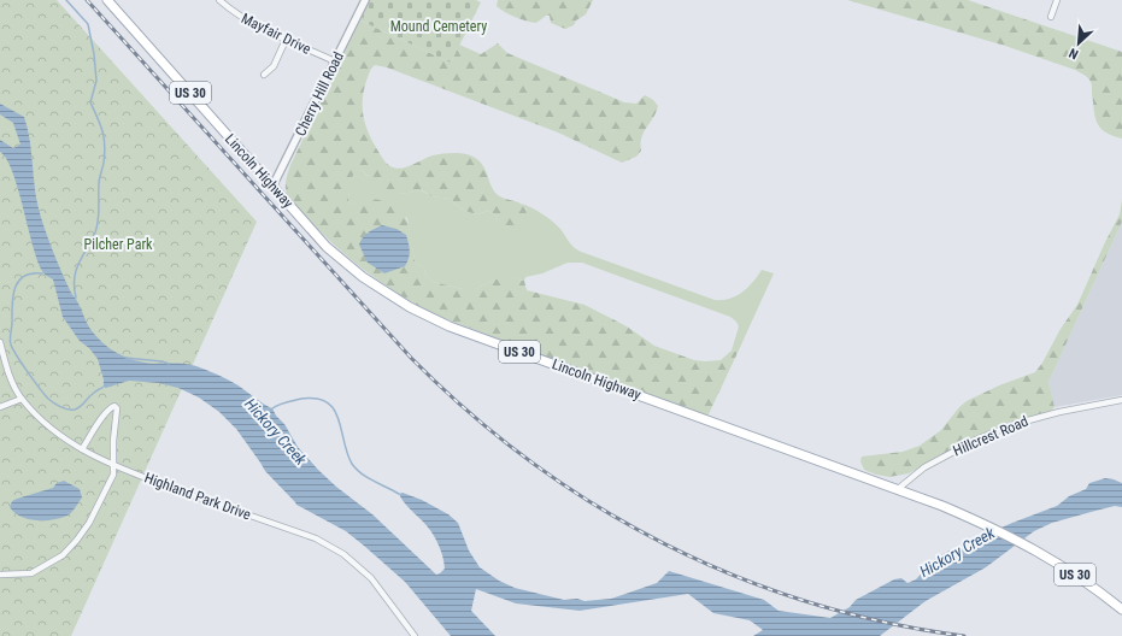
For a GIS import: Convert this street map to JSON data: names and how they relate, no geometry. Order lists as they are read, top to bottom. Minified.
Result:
{"streets":{"main road":["US 30","Lincoln Highway"],"street":["Mayfair Drive","Cherry Hill Road","Hillcrest Road","Highland Park Drive"]},"crossings":[["Mayfair Drive","Cherry Hill Road"],["Cherry Hill Road","Lincoln Highway"],["Lincoln Highway","Hillcrest Road"]],"water":["Hickory Creek"],"parks":["Mound Cemetery","Pilcher Park"],"north":"bottom left"}
